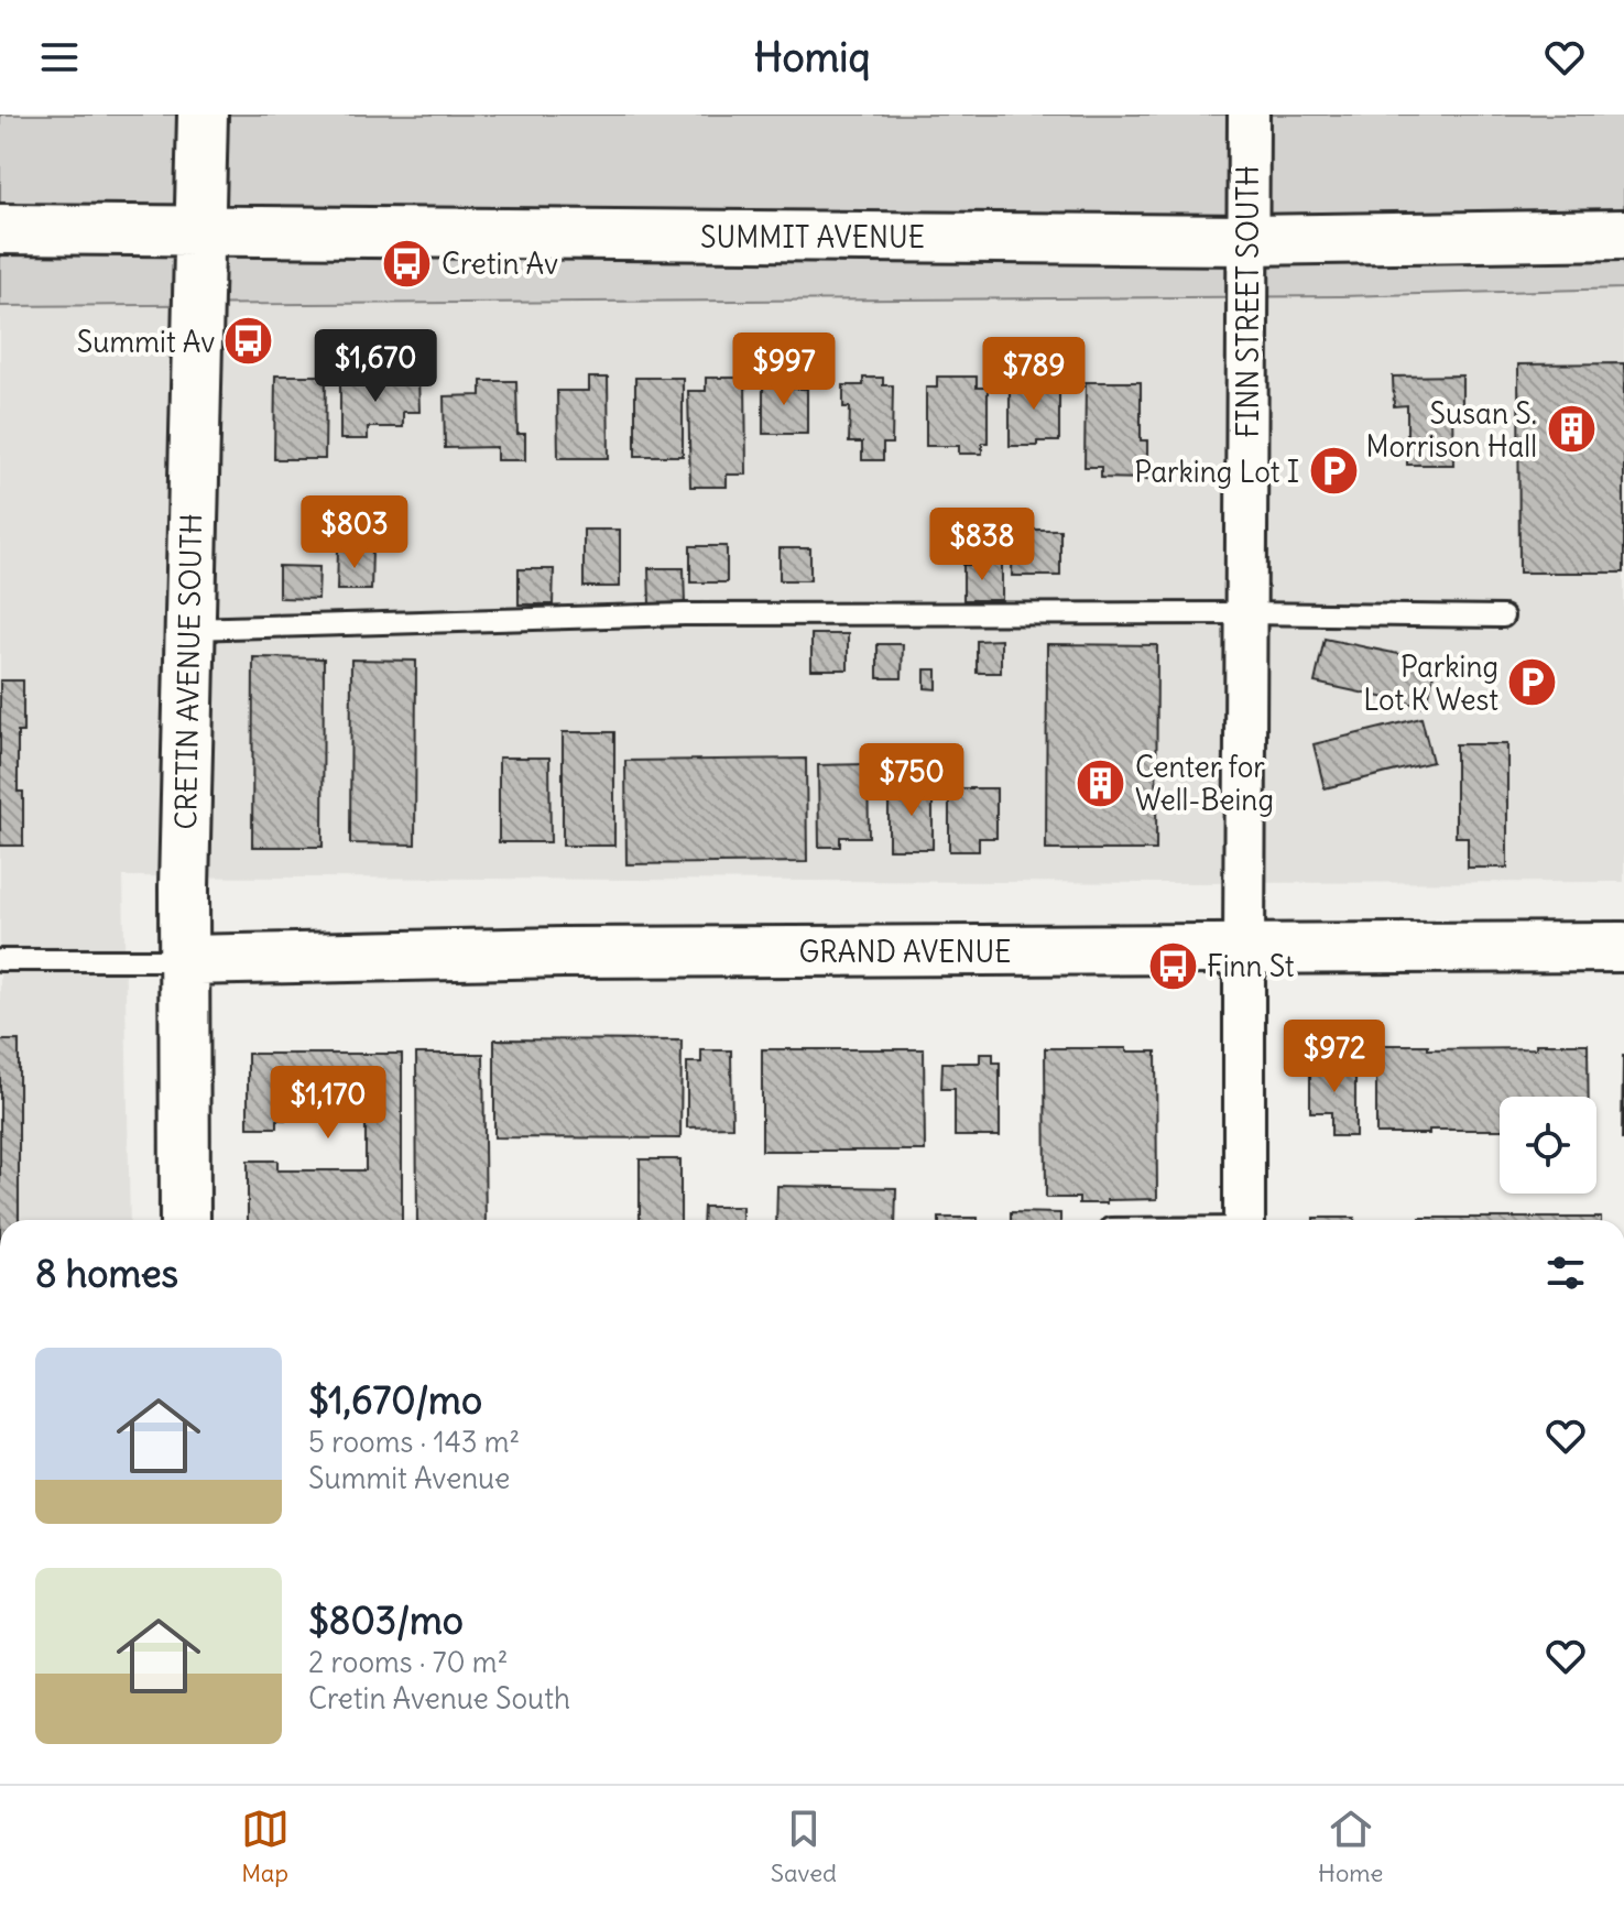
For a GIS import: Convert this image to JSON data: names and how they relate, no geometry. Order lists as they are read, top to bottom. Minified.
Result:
{"streets":{"main road":["SUMMIT AVENUE","CRETIN AVENUE SOUTH","GRAND AVENUE"],"street":["FINN STREET SOUTH"]},"crossings":[["SUMMIT AVENUE","FINN STREET SOUTH"],["SUMMIT AVENUE","CRETIN AVENUE SOUTH"],["FINN STREET SOUTH","GRAND AVENUE"],["CRETIN AVENUE SOUTH","GRAND AVENUE"]],"places":{"bus stop":["Cretin Av","Summit Av","Finn St"],"building":["Susan S. Morrison Hall","Center for Well-Being"],"parking":["Parking Lot I","Parking Lot K West"]},"page":{"header":"Homiq","price":["$1,670","$997","$789","$803","$838","$750","$972","$1,170"],"heading":"8 homes","list":[{"name":"$1,670/mo","note":"5 rooms · 143 m² · Summit Avenue"},{"name":"$803/mo","note":"2 rooms · 70 m² · Cretin Avenue South"}],"tabs":["Map","Saved","Home"]}}
